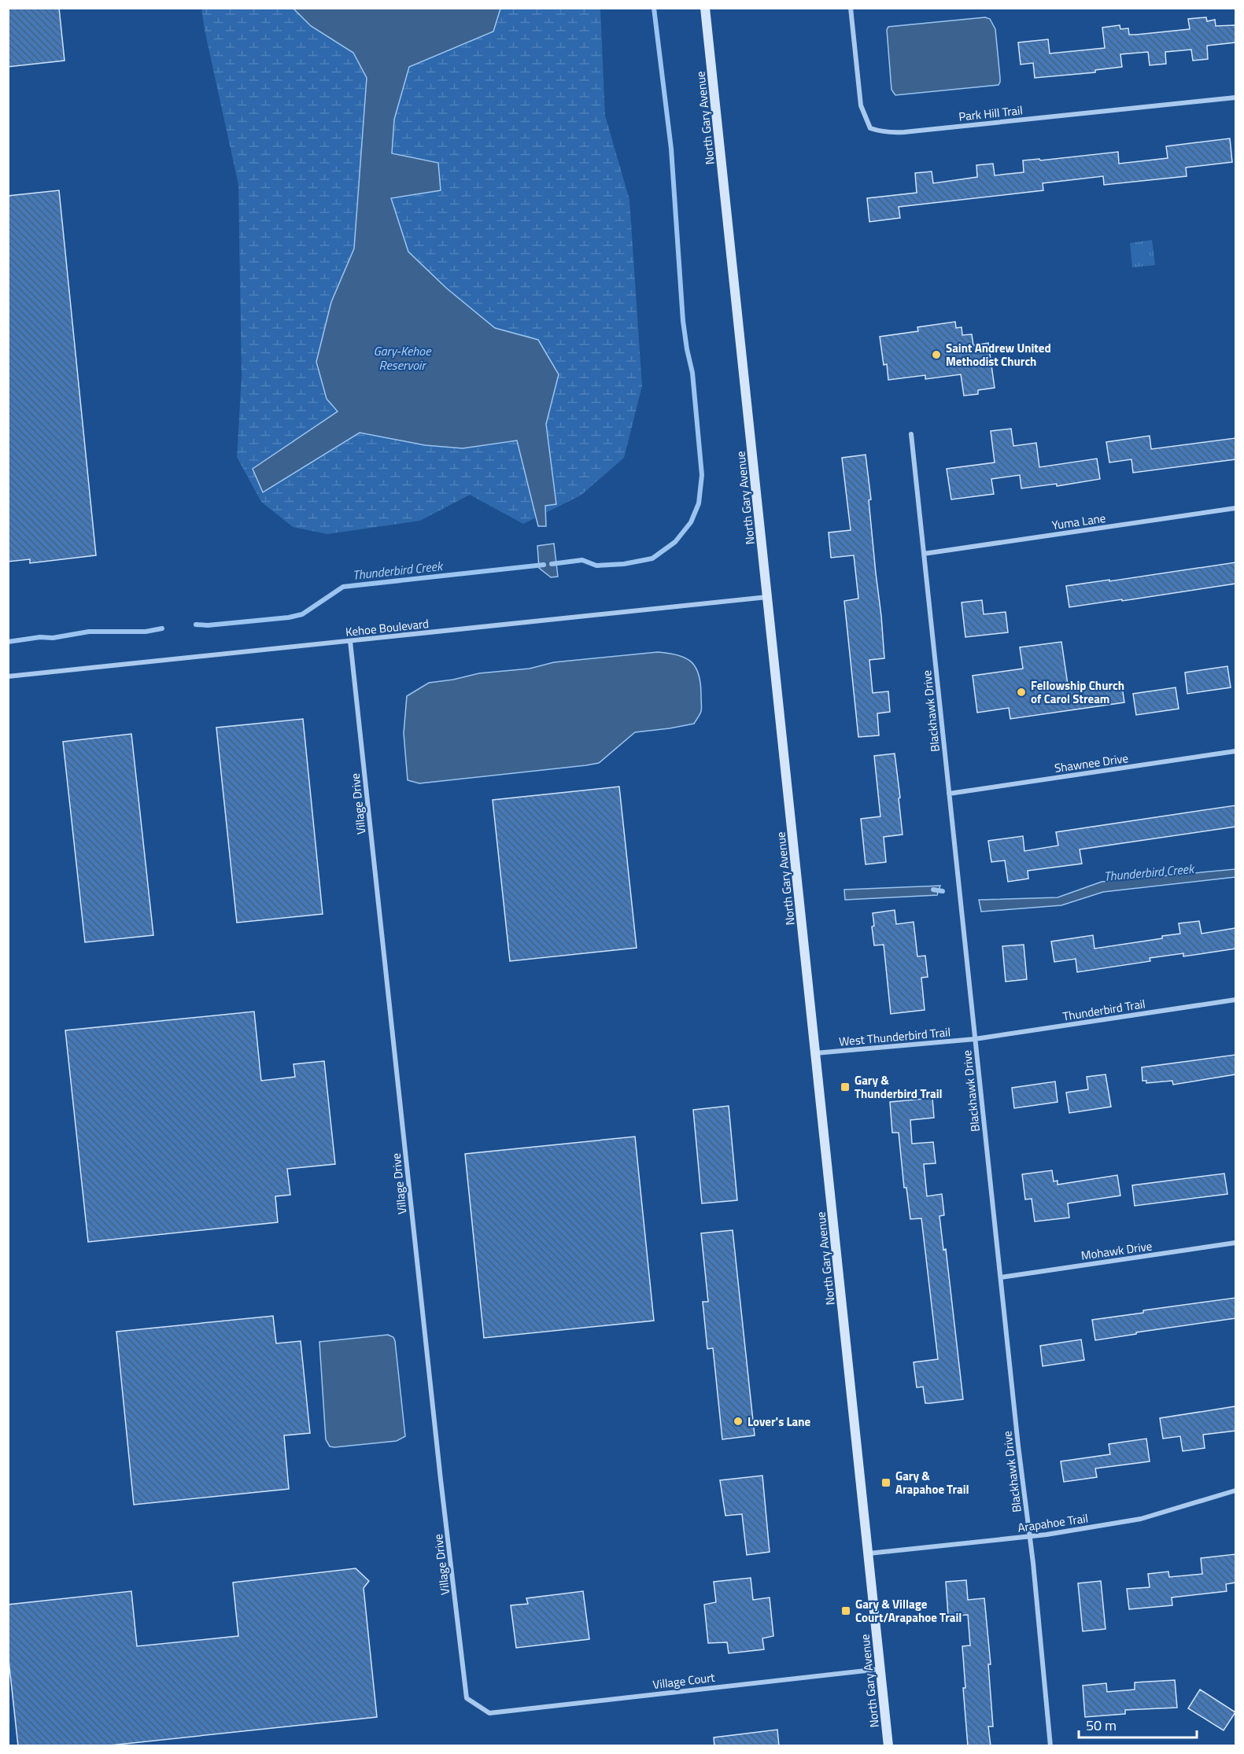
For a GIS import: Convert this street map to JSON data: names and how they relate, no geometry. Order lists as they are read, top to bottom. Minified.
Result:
{"streets":{"street":["Park Hill Trail","North Gary Avenue","Yuma Lane","Kehoe Boulevard","Blackhawk Drive","Shawnee Drive","Village Drive","Thunderbird Trail","West Thunderbird Trail","Mohawk Drive","Arapahoe Trail","Village Court"]},"crossings":[["North Gary Avenue","Kehoe Boulevard"],["North Gary Avenue","West Thunderbird Trail"],["North Gary Avenue","Arapahoe Trail"],["North Gary Avenue","Village Court"],["Yuma Lane","Blackhawk Drive"],["Kehoe Boulevard","Village Drive"],["Blackhawk Drive","Shawnee Drive"],["Blackhawk Drive","Thunderbird Trail"],["Blackhawk Drive","West Thunderbird Trail"],["Blackhawk Drive","Mohawk Drive"],["Blackhawk Drive","Arapahoe Trail"],["Village Drive","Village Court"],["Thunderbird Trail","West Thunderbird Trail"]],"water":["Gary-Kehoe Reservoir","Thunderbird Creek"],"places":{"other":["Saint Andrew United Methodist Church","Fellowship Church of Carol Stream","Lover's Lane"],"transit":["Gary & Thunderbird Trail","Gary & Arapahoe Trail","Gary & Village Court/Arapahoe Trail"]},"scale_bar":"50 m"}
